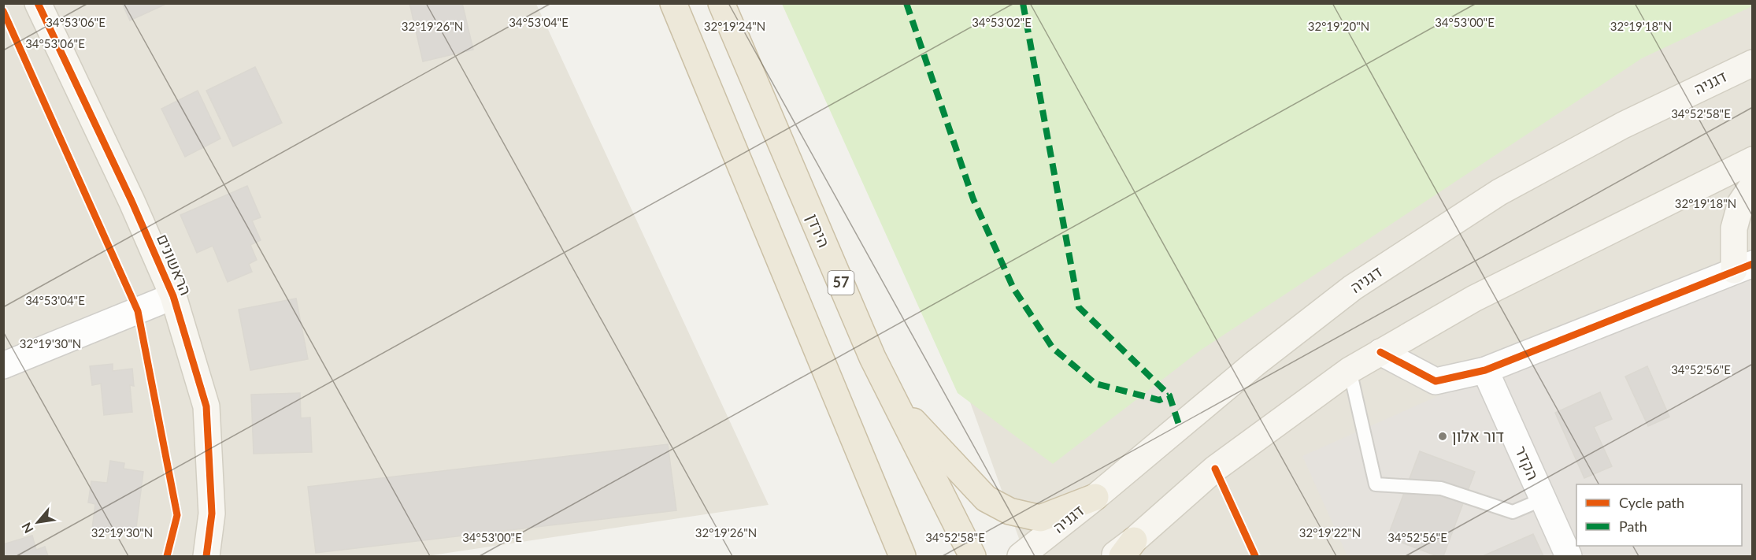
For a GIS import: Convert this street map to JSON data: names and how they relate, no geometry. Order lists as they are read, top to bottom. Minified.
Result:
{"streets":{"highway":["הירדן","57"],"main road":["דגניה","הראשונים"],"street":["הקדר"]},"places":["דור אלון"],"legend":["Cycle path","Path"],"north":"bottom left","coordinates":["34°53'06\"E","34°53'04\"E","34°53'02\"E","34°53'00\"E","32°19'24\"N","32°19'20\"N","32°19'18\"N","32°19'26\"N","34°52'58\"E","32°19'30\"N","34°52'56\"E","32°19'22\"N"]}
